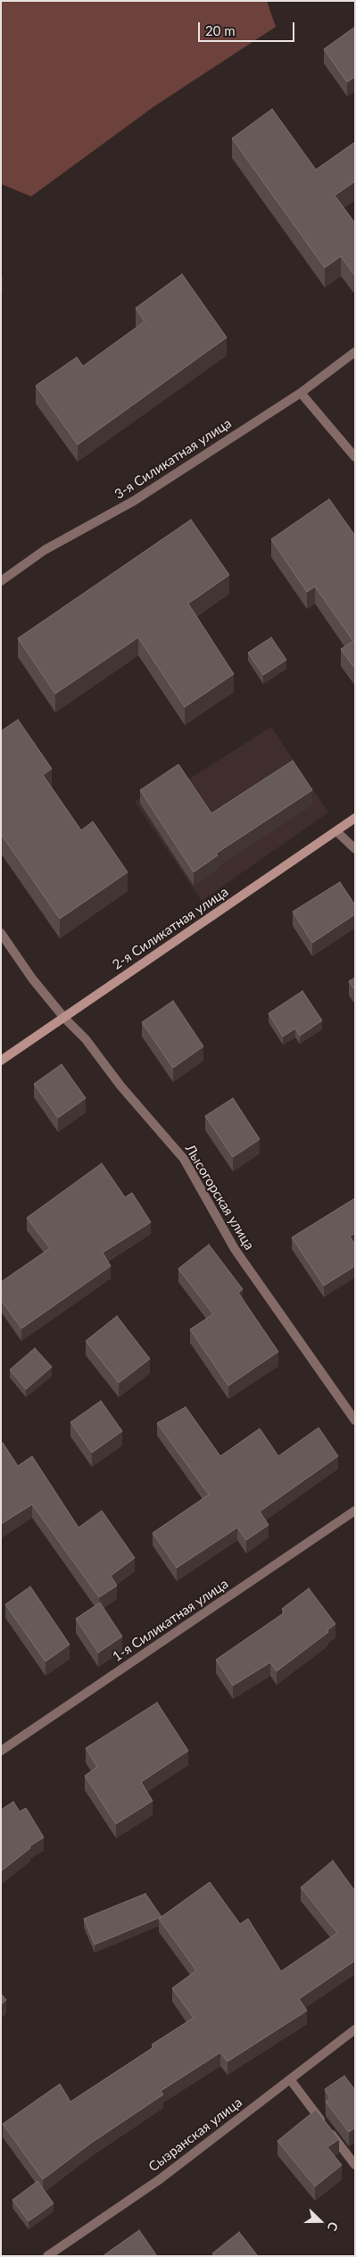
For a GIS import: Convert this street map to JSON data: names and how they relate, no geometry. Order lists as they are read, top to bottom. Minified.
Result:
{"streets":{"street":["3-я Силикатная улица","2-я Силикатная улица","Лысогорская улица","1-я Силикатная улица","Сызранская улица"]},"crossings":[["2-я Силикатная улица","Лысогорская улица"]],"scale_bar":"20 m","north":"right"}
